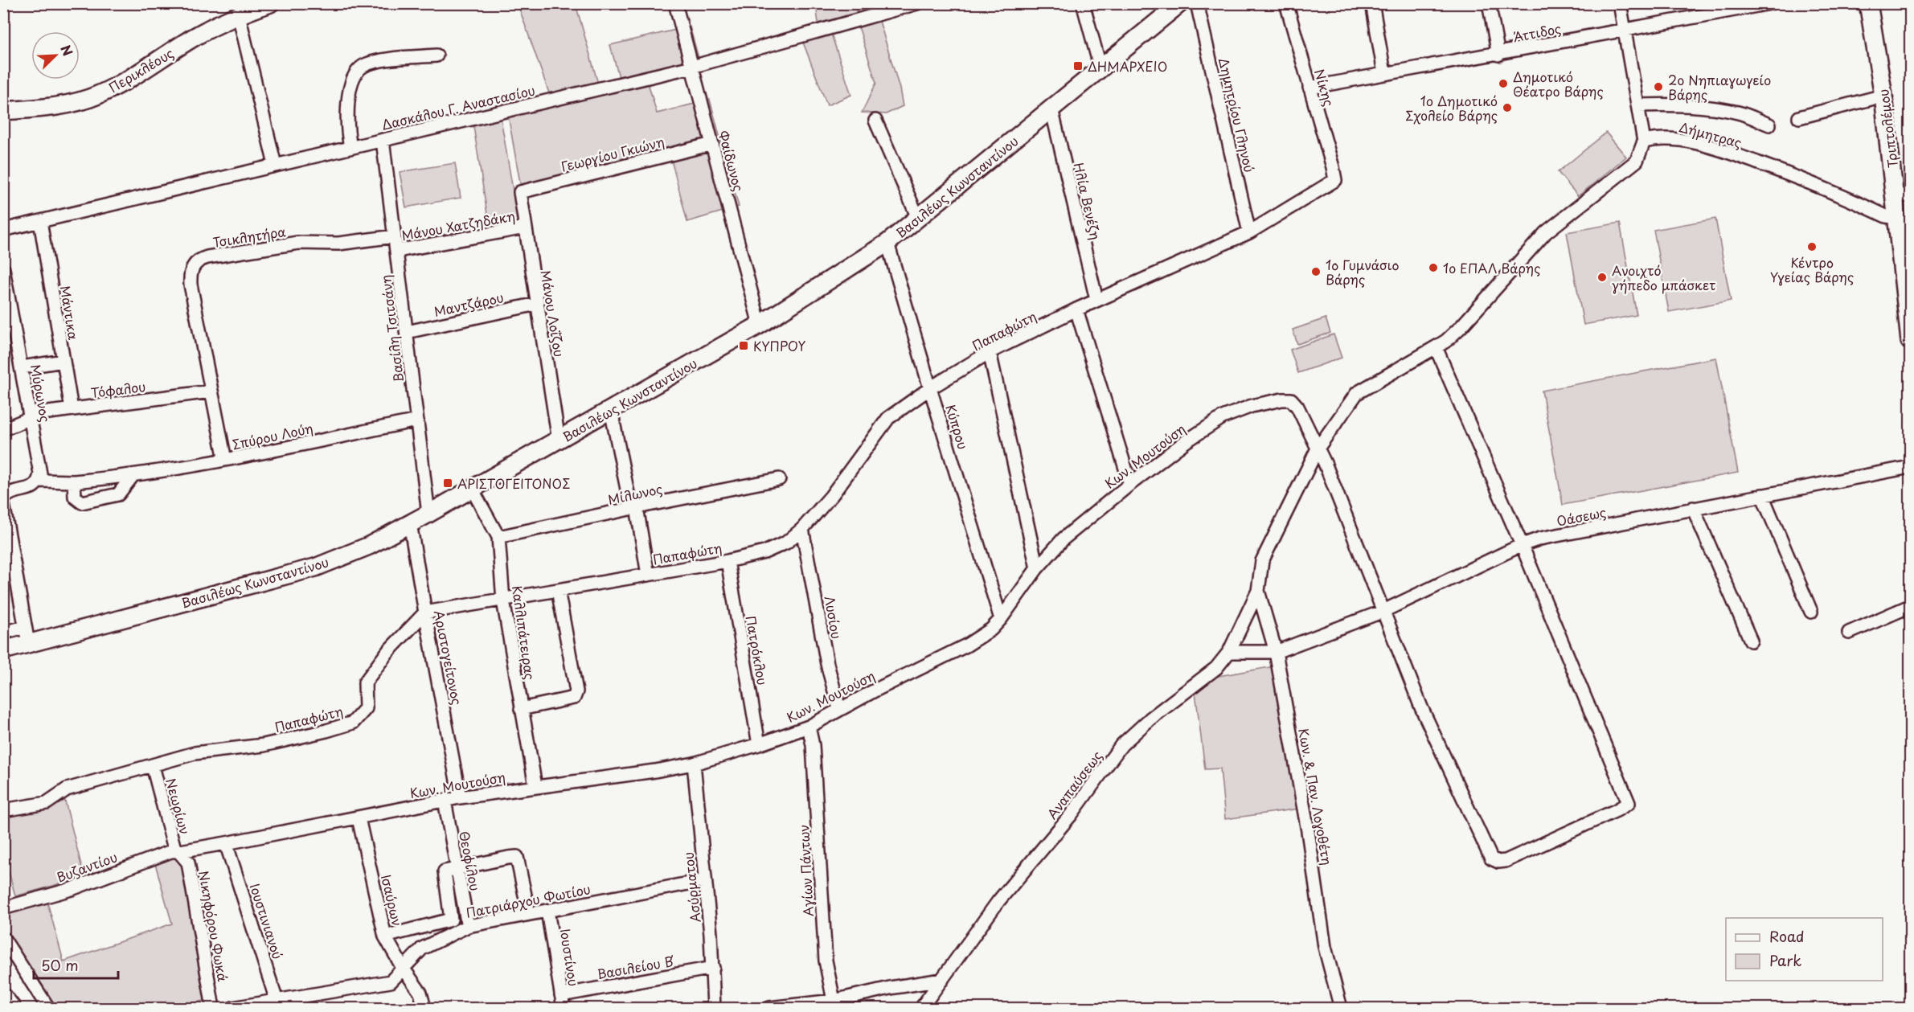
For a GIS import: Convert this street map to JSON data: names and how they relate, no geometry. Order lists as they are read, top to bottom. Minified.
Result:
{"streets":{"main road":["Περικλέους","Τριπτολέμου","Βασιλέως Κωνσταντίνου"],"street":["Άττιδος","Νίκης","Δασκάλου Γ. Αναστασίου","Δημητρίου Γληνού","Δήμητρας","Γεωργίου Γκιώνη","Φαίδωνος","Ηλία Βενέζη","Μάνου Χατζηδάκη","Τσικλητήρα","Μαντζάρου","Μάντικα","Μάνου Λοΐζου","Βασίλη Τσιτσάνη","Παπαφώτη","Τόφαλου","Μύρωνος","Κύπρου","Σπύρου Λούη","Κων. Μουτούση","Μίλωνος","Οάσεως","Λυσίου","Καλλιπάτειρας","Πατρόκλου","Αριστογείτονος","Αναπαύσεως","Κων. & Παν. Λογοθέτη","Νεωρίων","Θεοφίλου","Βυζαντίου","Αγίων Πάντων","Ασύρματου","Ισαύρων","Πατριάρχου Φωτίου","Ιουστινιανού","Νικηφόρου Φωκά","Ιουστίνου","Βασιλείου Β΄"]},"crossings":[["Άττιδος","Νίκης"],["Νίκης","Παπαφώτη"],["Δασκάλου Γ. Αναστασίου","Φαίδωνος"],["Δασκάλου Γ. Αναστασίου","Μάντικα"],["Δασκάλου Γ. Αναστασίου","Βασίλη Τσιτσάνη"],["Δημητρίου Γληνού","Παπαφώτη"],["Τριπτολέμου","Δήμητρας"],["Γεωργίου Γκιώνη","Φαίδωνος"],["Γεωργίου Γκιώνη","Μάνου Λοΐζου"],["Φαίδωνος","Βασιλέως Κωνσταντίνου"],["Βασιλέως Κωνσταντίνου","Ηλία Βενέζη"],["Βασιλέως Κωνσταντίνου","Μάνου Λοΐζου"],["Βασιλέως Κωνσταντίνου","Βασίλη Τσιτσάνη"],["Βασιλέως Κωνσταντίνου","Κύπρου"],["Βασιλέως Κωνσταντίνου","Καλλιπάτειρας"],["Βασιλέως Κωνσταντίνου","Αριστογείτονος"],["Ηλία Βενέζη","Παπαφώτη"],["Μάνου Χατζηδάκη","Μάνου Λοΐζου"],["Μάνου Χατζηδάκη","Βασίλη Τσιτσάνη"],["Τσικλητήρα","Βασίλη Τσιτσάνη"],["Τσικλητήρα","Τόφαλου"],["Τσικλητήρα","Σπύρου Λούη"],["Μαντζάρου","Μάνου Λοΐζου"],["Μαντζάρου","Βασίλη Τσιτσάνη"],["Μάντικα","Τόφαλου"],["Βασίλη Τσιτσάνη","Σπύρου Λούη"],["Παπαφώτη","Κύπρου"],["Παπαφώτη","Λυσίου"],["Παπαφώτη","Καλλιπάτειρας"],["Παπαφώτη","Πατρόκλου"],["Παπαφώτη","Αριστογείτονος"],["Παπαφώτη","Νεωρίων"],["Τόφαλου","Μύρωνος"],["Μύρωνος","Σπύρου Λούη"],["Κύπρου","Κων. Μουτούση"],["Κων. Μουτούση","Οάσεως"],["Κων. Μουτούση","Λυσίου"],["Κων. Μουτούση","Καλλιπάτειρας"],["Κων. Μουτούση","Πατρόκλου"],["Κων. Μουτούση","Αριστογείτονος"],["Κων. Μουτούση","Νεωρίων"],["Κων. Μουτούση","Θεοφίλου"],["Κων. Μουτούση","Βυζαντίου"],["Κων. Μουτούση","Αγίων Πάντων"],["Κων. Μουτούση","Ασύρματου"],["Κων. Μουτούση","Ισαύρων"],["Κων. Μουτούση","Ιουστινιανού"],["Κων. Μουτούση","Νικηφόρου Φωκά"],["Μίλωνος","Καλλιπάτειρας"],["Οάσεως","Κων. & Παν. Λογοθέτη"],["Αναπαύσεως","Κων. & Παν. Λογοθέτη"],["Νεωρίων","Βυζαντίου"],["Νεωρίων","Νικηφόρου Φωκά"],["Θεοφίλου","Πατριάρχου Φωτίου"],["Βυζαντίου","Νικηφόρου Φωκά"],["Ασύρματου","Πατριάρχου Φωτίου"],["Ασύρματου","Βασιλείου Β΄"],["Ισαύρων","Πατριάρχου Φωτίου"],["Πατριάρχου Φωτίου","Ιουστινιανού"],["Πατριάρχου Φωτίου","Ιουστίνου"],["Ιουστίνου","Βασιλείου Β΄"]],"places":{"transit":["ΔΗΜΑΡΧΕΙΟ","ΚΥΠΡΟΥ","ΑΡΙΣΤΟΓΕΙΤΟΝΟΣ"],"other":["Δημοτικό Θέατρο Βάρης","2ο Νηπιαγωγείο Βάρης","1ο Δημοτικό Σχολείο Βάρης","Κέντρο Υγείας Βάρης","1ο ΕΠΑΛ Βάρης","1ο Γυμνάσιο Βάρης","Ανοιχτό γήπεδο μπάσκετ"]},"legend":["Road","Park"],"scale_bar":"50 m","north":"top right"}
